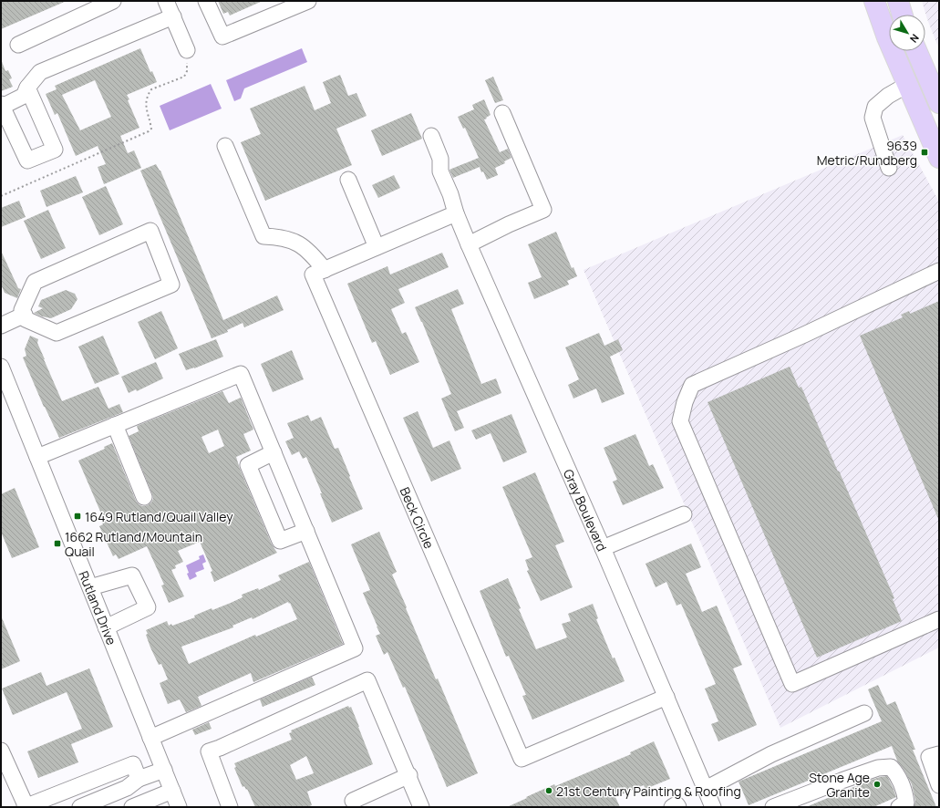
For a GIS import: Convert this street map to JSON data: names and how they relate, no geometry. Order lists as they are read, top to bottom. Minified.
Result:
{"streets":{"street":["Gray Boulevard","Beck Circle","Rutland Drive"]},"crossings":[["Gray Boulevard","Beck Circle"]],"places":{"transit":["9639 Metric/Rundberg","1649 Rutland/Quail Valley","1662 Rutland/Mountain Quail"],"other":["Stone Age Granite","21st Century Painting & Roofing"]},"north":"bottom right"}
